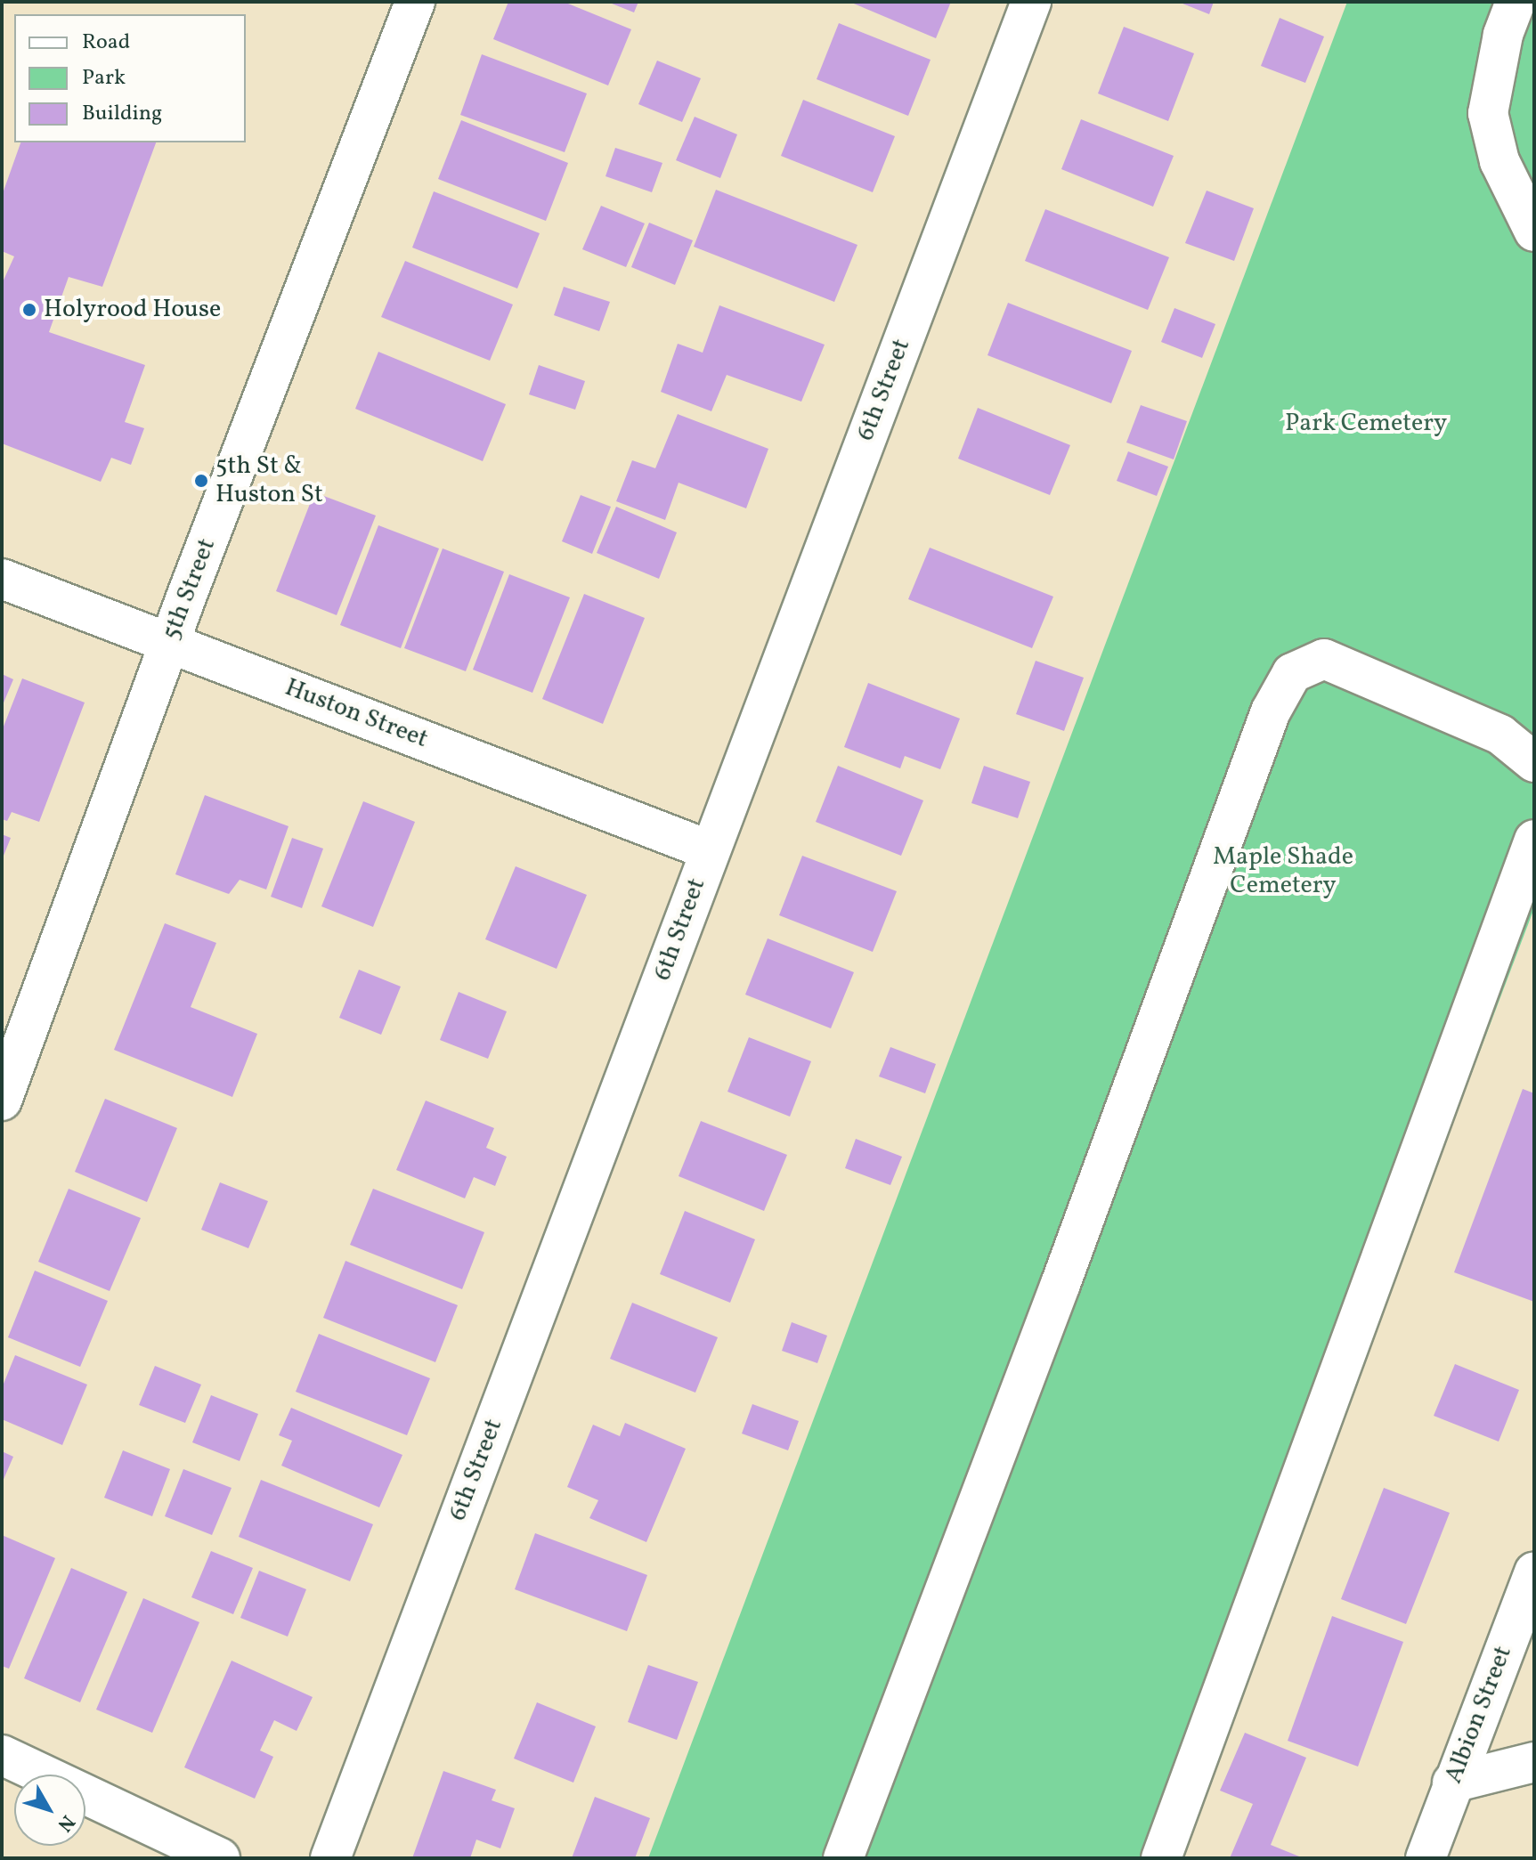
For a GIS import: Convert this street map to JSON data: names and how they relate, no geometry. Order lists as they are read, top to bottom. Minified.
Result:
{"streets":{"street":["6th Street","5th Street","Huston Street","Albion Street"]},"crossings":[["6th Street","Huston Street"],["5th Street","Huston Street"]],"parks":["Park Cemetery","Maple Shade Cemetery"],"places":["Holyrood House","5th St & Huston St"],"legend":["Road","Park","Building"],"north":"bottom right"}
